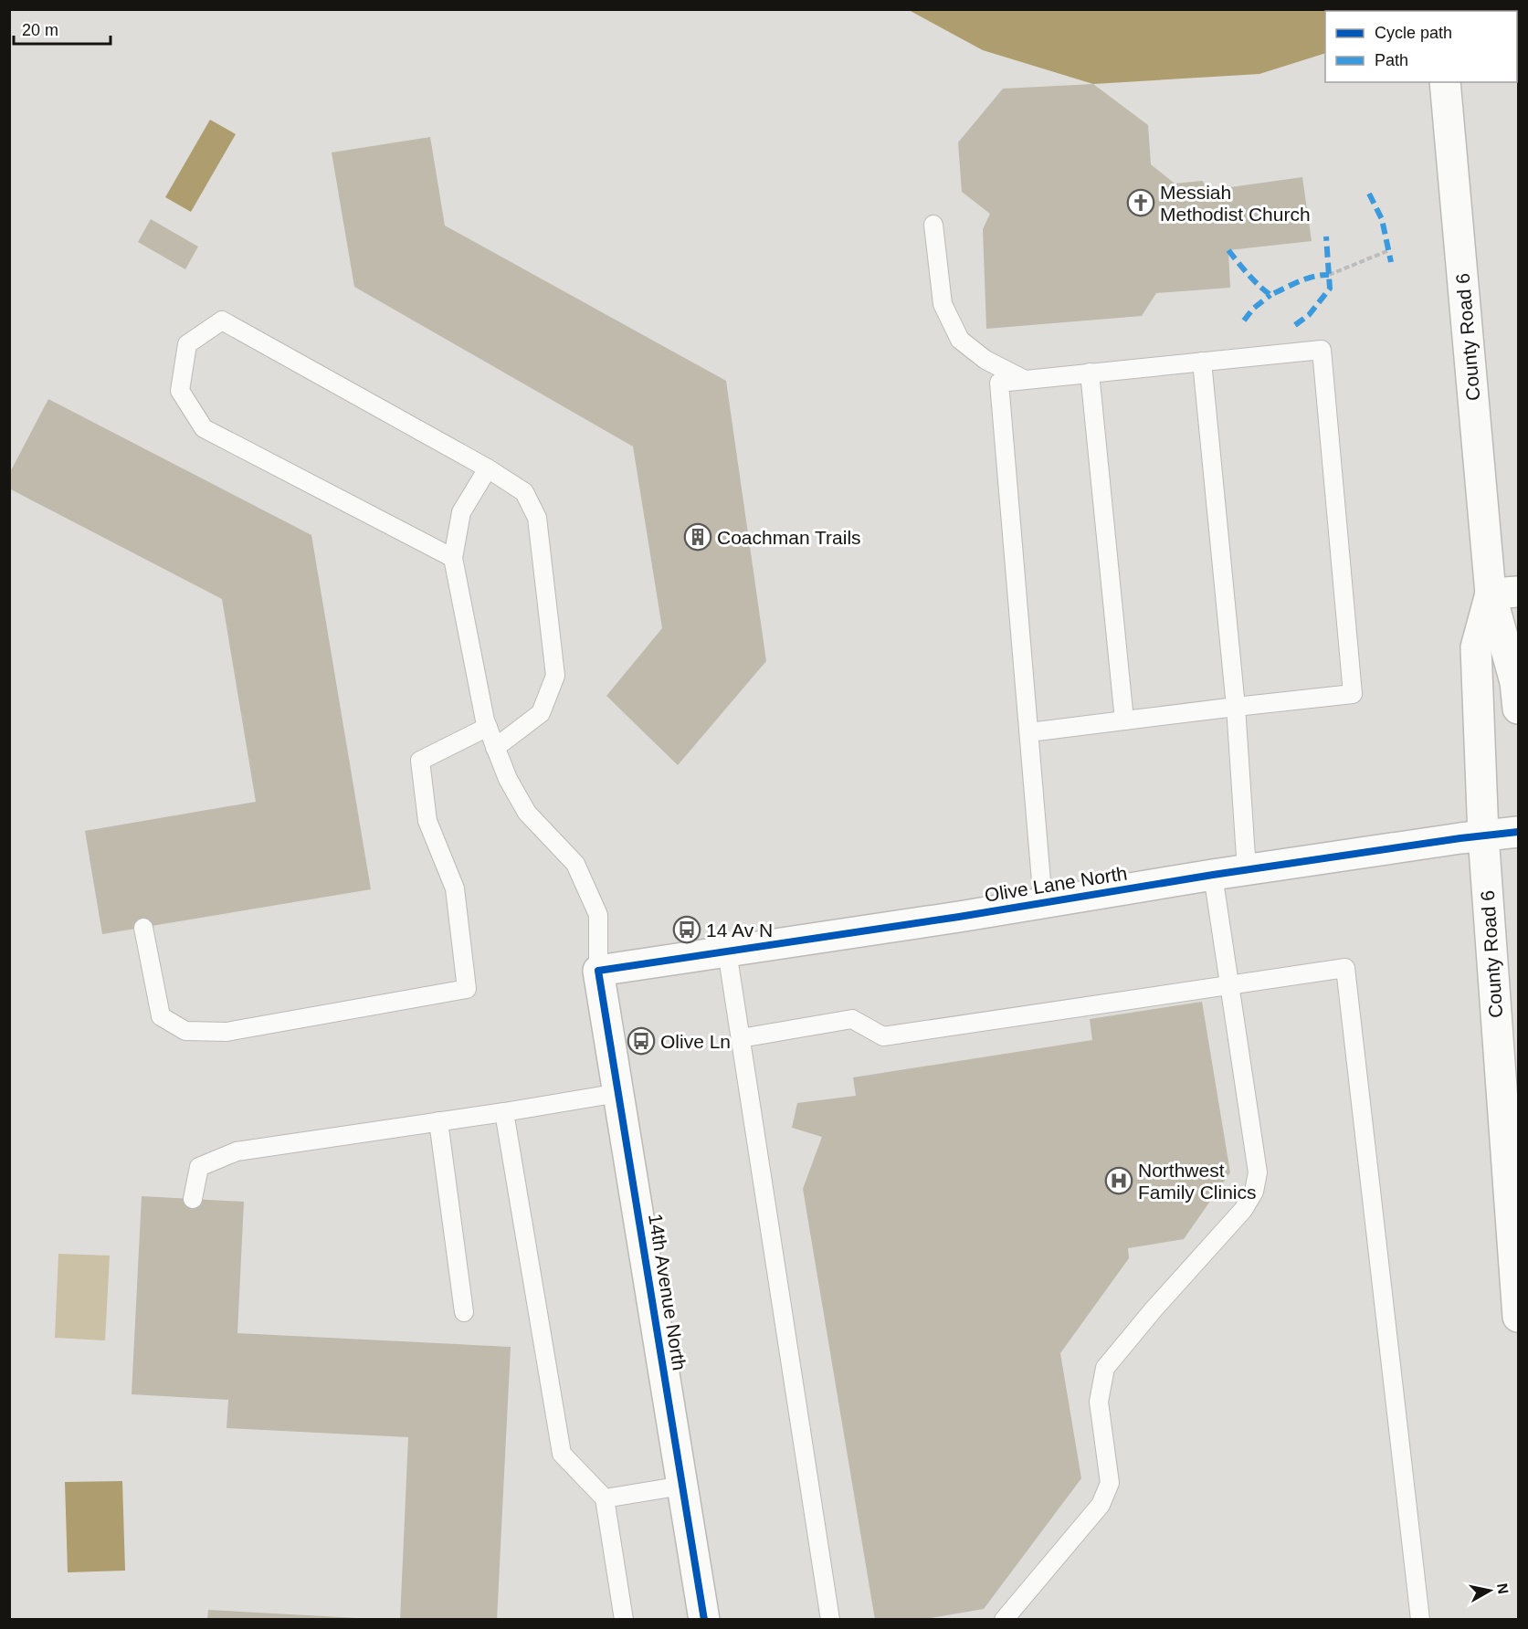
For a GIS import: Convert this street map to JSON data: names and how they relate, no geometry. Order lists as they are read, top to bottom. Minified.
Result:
{"streets":{"street":["County Road 6","Olive Lane North","14th Avenue North"]},"crossings":[["County Road 6","Olive Lane North"],["Olive Lane North","14th Avenue North"]],"places":{"church":["Messiah Methodist Church"],"building":["Coachman Trails"],"bus stop":["14 Av N","Olive Ln"],"hospital":["Northwest Family Clinics"]},"legend":["Cycle path","Path"],"scale_bar":"20 m","north":"right"}
